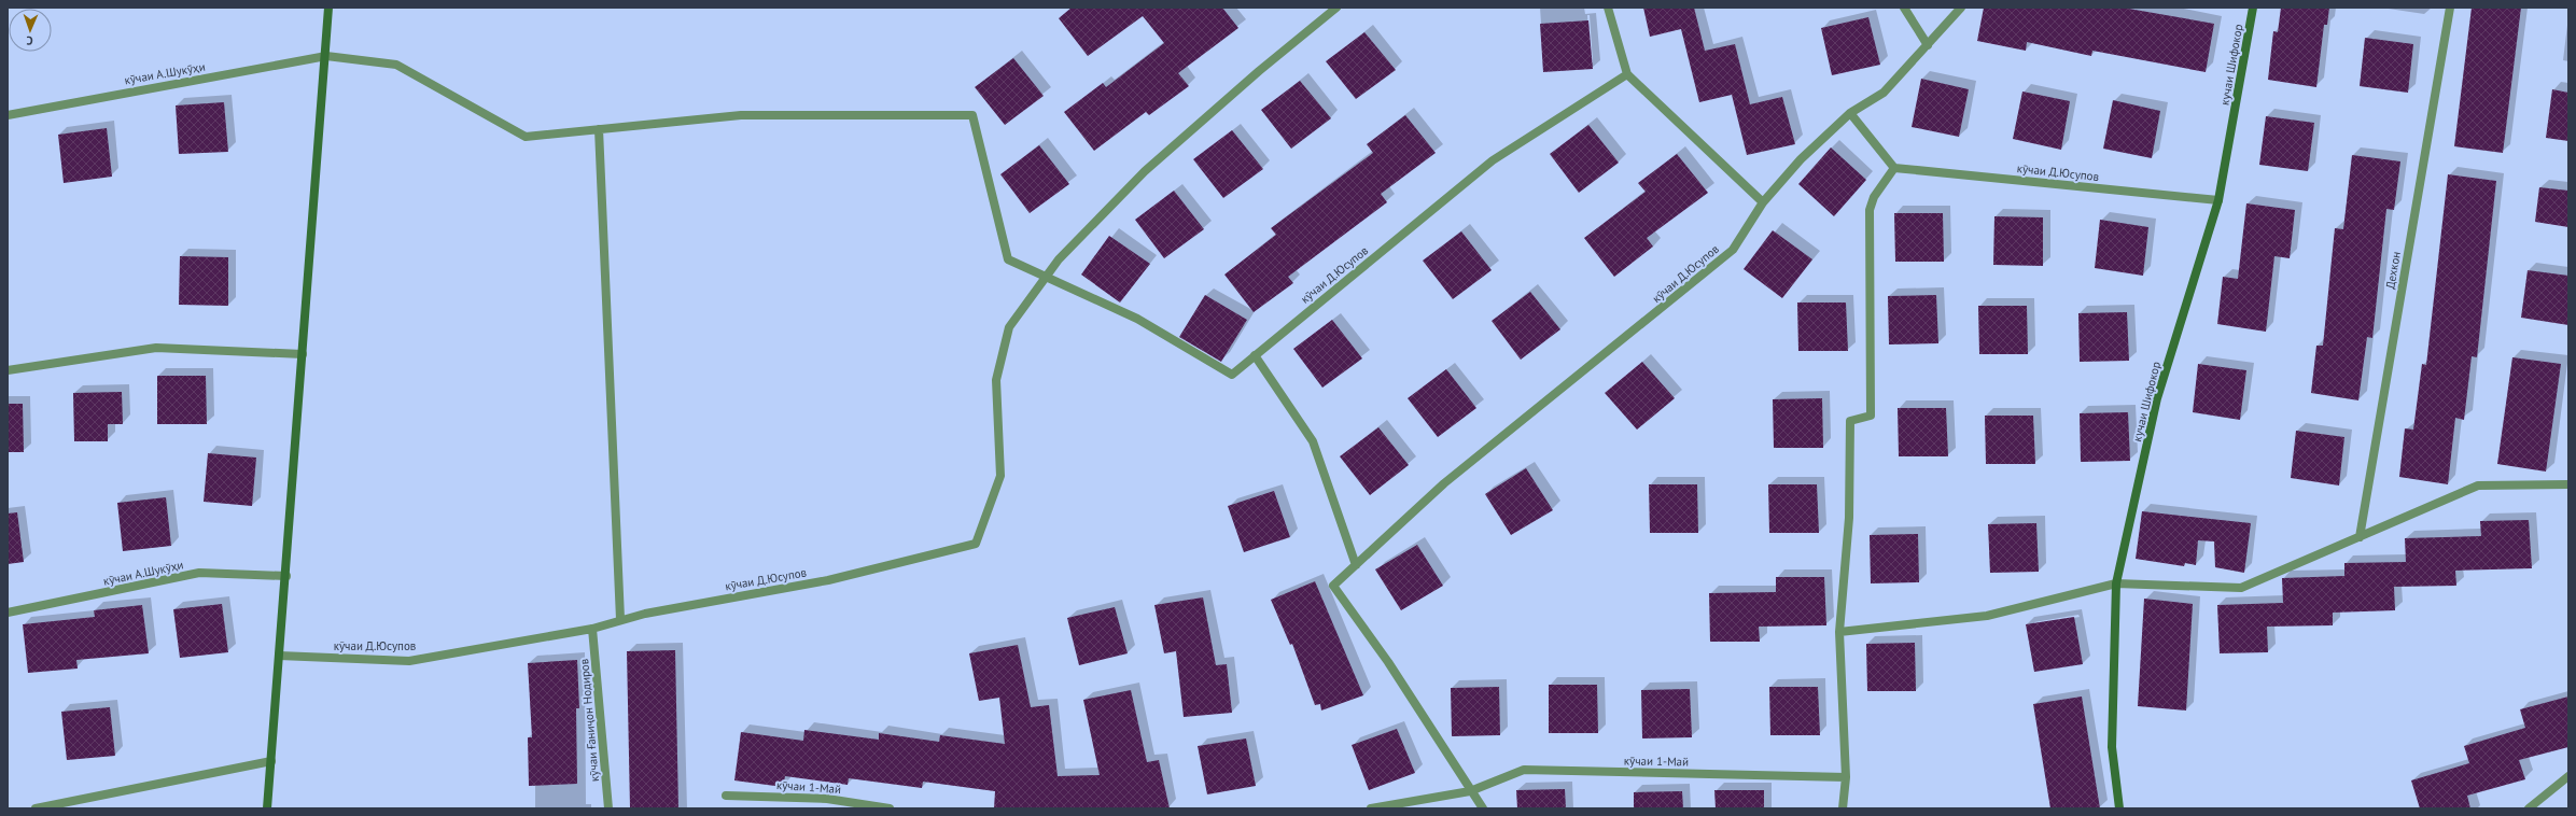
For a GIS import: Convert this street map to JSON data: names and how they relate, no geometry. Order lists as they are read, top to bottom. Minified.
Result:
{"streets":{"street":["кучаи Шифокор","кӯчаи А.Шукӯҳи","кӯчаи Д.Юсупов","Дехкон","кӯчаи Ғаниҷон Нодиров","кӯчаи 1-Май"]},"crossings":[["кучаи Шифокор","кӯчаи Д.Юсупов"],["кӯчаи А.Шукӯҳи","кӯчаи Д.Юсупов"],["кӯчаи Д.Юсупов","кӯчаи Ғаниҷон Нодиров"],["кӯчаи Д.Юсупов","кӯчаи 1-Май"]],"north":"bottom"}
